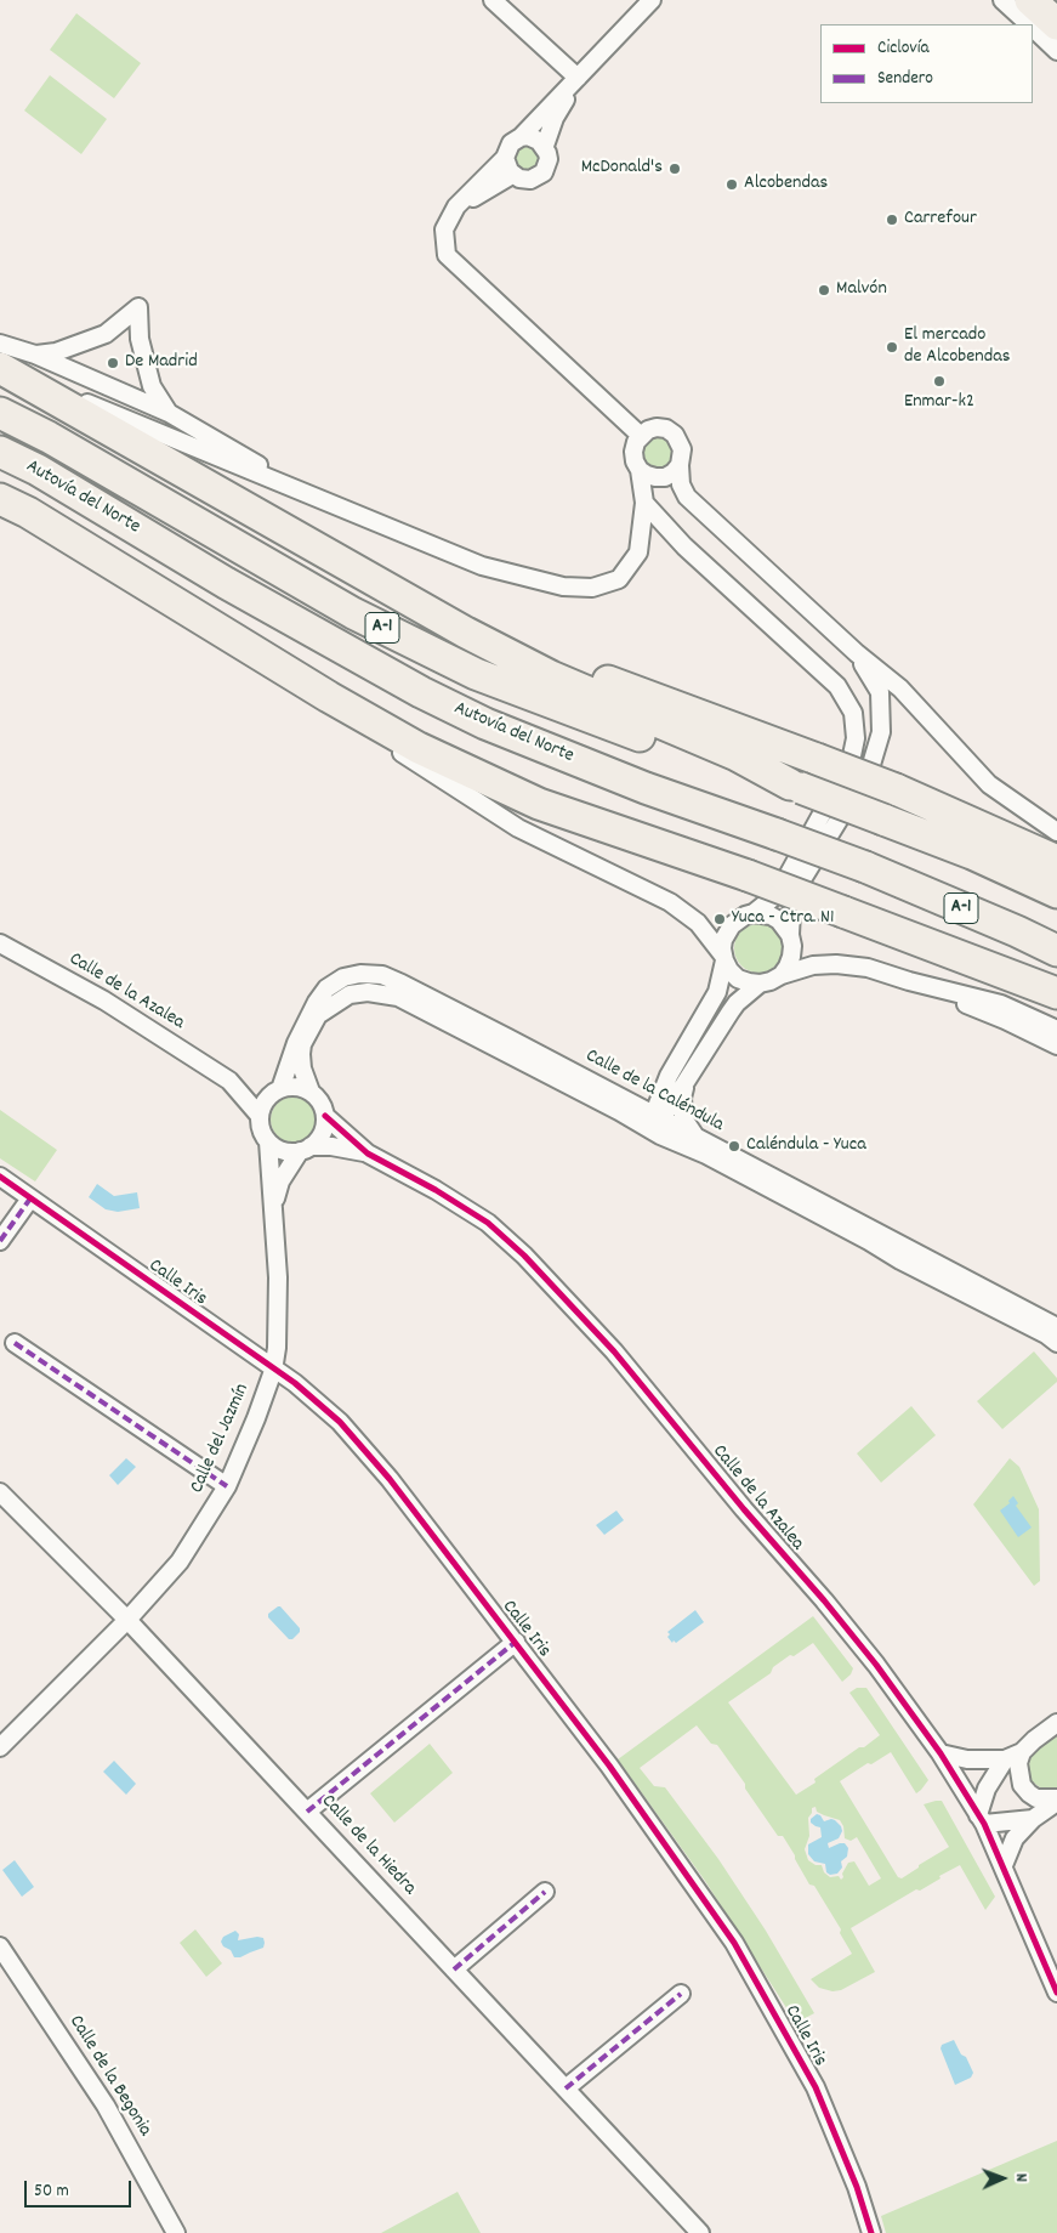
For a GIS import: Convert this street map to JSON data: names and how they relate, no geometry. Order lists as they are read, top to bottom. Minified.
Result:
{"streets":{"highway":["Autovía del Norte","A-1"],"street":["Calle de la Azalea","Calle de la Caléndula","Calle Iris","Calle del Jazmín","Calle de la Hiedra","Calle de la Begonia"]},"crossings":[["Calle de la Azalea","Calle de la Caléndula"],["Calle de la Azalea","Calle del Jazmín"],["Calle de la Caléndula","Calle del Jazmín"],["Calle Iris","Calle del Jazmín"],["Calle del Jazmín","Calle de la Hiedra"]],"places":["McDonald's","Alcobendas","Carrefour","Malvón","El mercado de Alcobendas","De Madrid","Enmar-k2","Yuca - Ctra. N1","Caléndula - Yuca"],"legend":["Ciclovía","Sendero"],"scale_bar":"50 m","north":"right"}
